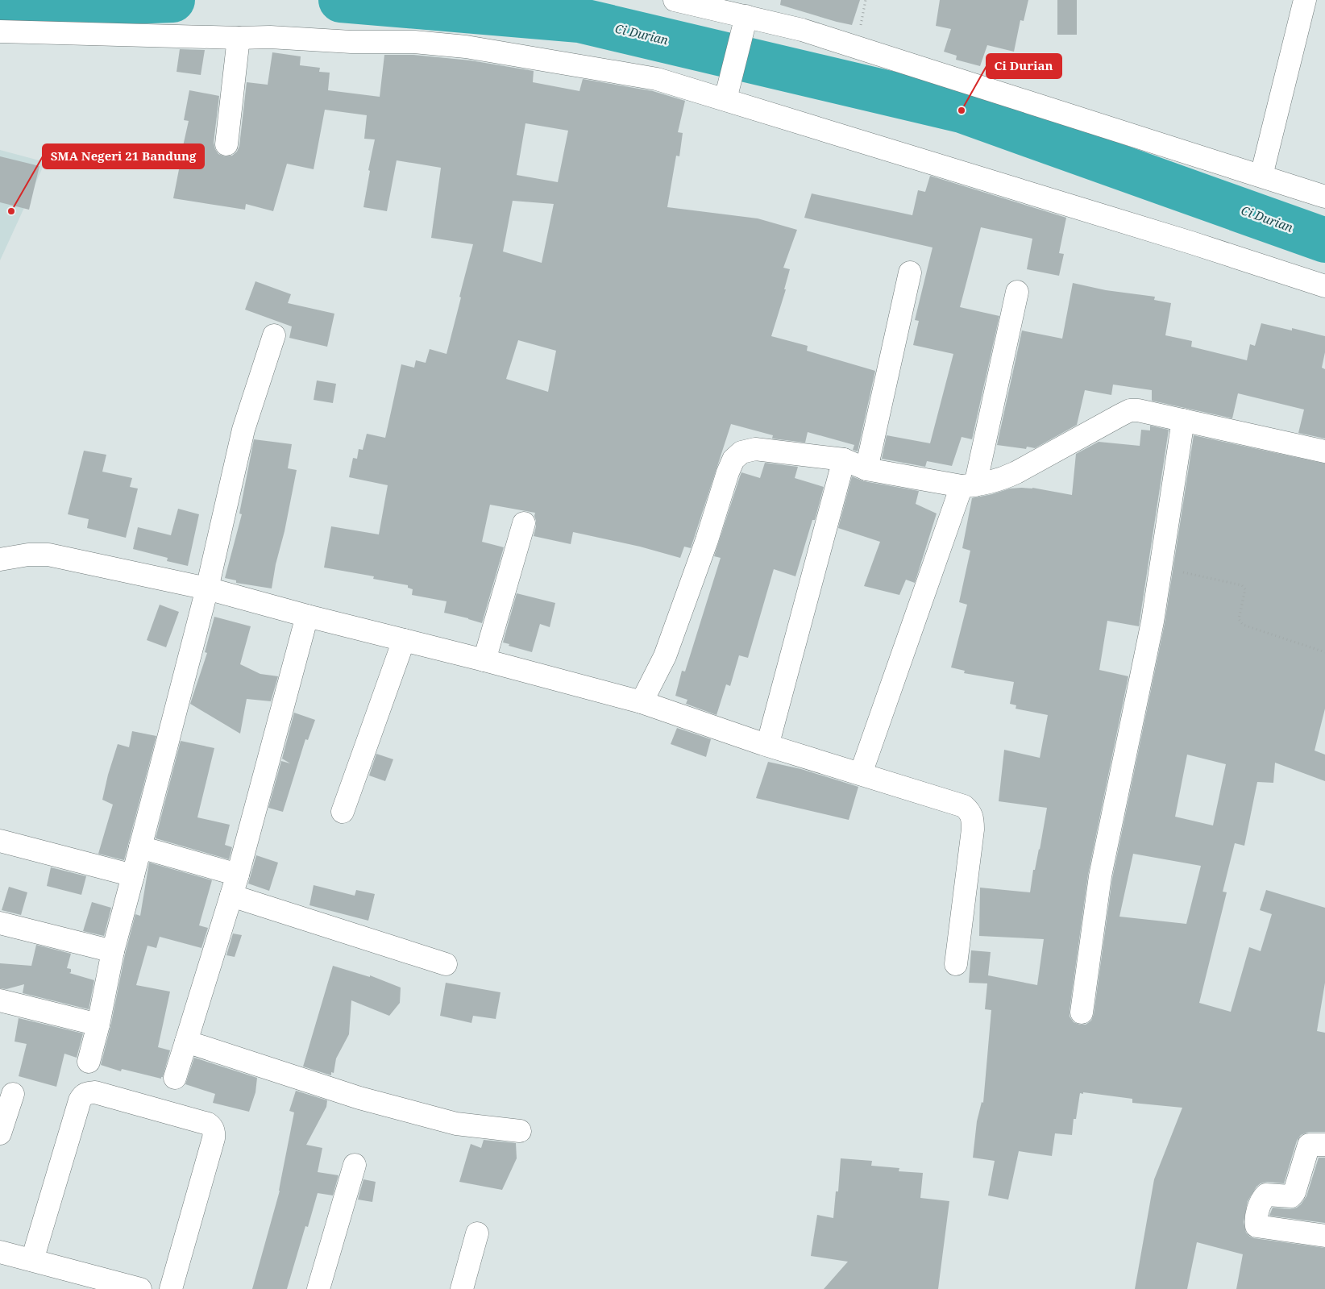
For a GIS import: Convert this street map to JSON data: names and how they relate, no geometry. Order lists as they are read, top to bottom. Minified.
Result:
{"water":["Ci Durian"],"places":["Ci Durian","SMA Negeri 21 Bandung"]}
